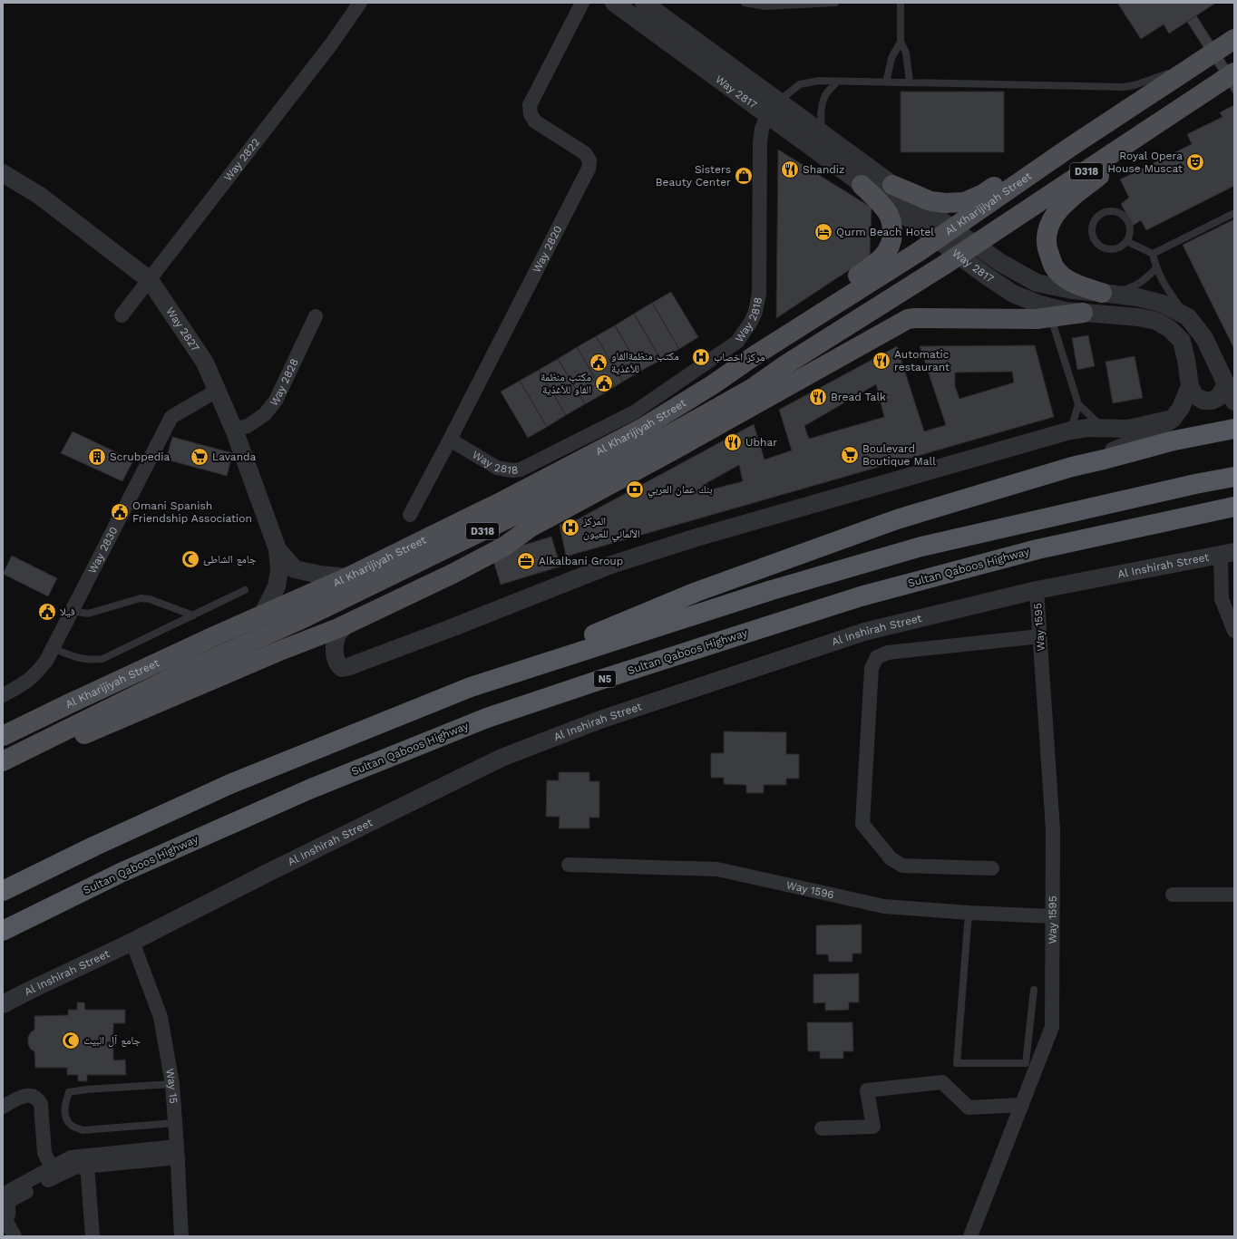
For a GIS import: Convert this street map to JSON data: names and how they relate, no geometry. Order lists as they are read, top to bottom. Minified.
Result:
{"streets":{"highway":["Sultan Qaboos Highway","N5"],"main road":["D318","Al Kharijiyah Street"],"street":["Way 2817","Way 2822","Way 2820","Way 2818","Way 2827","Way 2828","Way 2830","Al Inshirah Street","Way 1595","Way 1596","Way 15"]},"crossings":[["Way 2817","Al Kharijiyah Street"],["Way 2817","Way 2818"],["Way 2822","Way 2827"],["Al Kharijiyah Street","Way 2827"],["Way 2820","Way 2818"],["Way 2827","Way 2828"],["Way 2827","Way 2830"],["Al Inshirah Street","Way 1595"],["Al Inshirah Street","Way 15"],["Way 1595","Way 1596"]],"places":{"theatre":["Royal Opera House Muscat"],"restaurant":["Shandiz","Automatic restaurant","Bread Talk","Ubhar"],"shop":["Sisters Beauty Center"],"hotel":["Qurm Beach Hotel"],"hospital":["مركز اخصاب","المركز الألماني للعيون"],"public building":["مكتب منظمةالفاو للأغذية","مكتب منظمة الفاو للأغذية","Omani Spanish Friendship Association","فيلا"],"supermarket":["Boulevard Boutique Mall","Lavanda"],"building":["Scrubpedia"],"bank":["بنك عمان العربي"],"mosque":["جامع الشاطئ","جامع آل البيت"],"office":["Alkalbani Group"]}}
